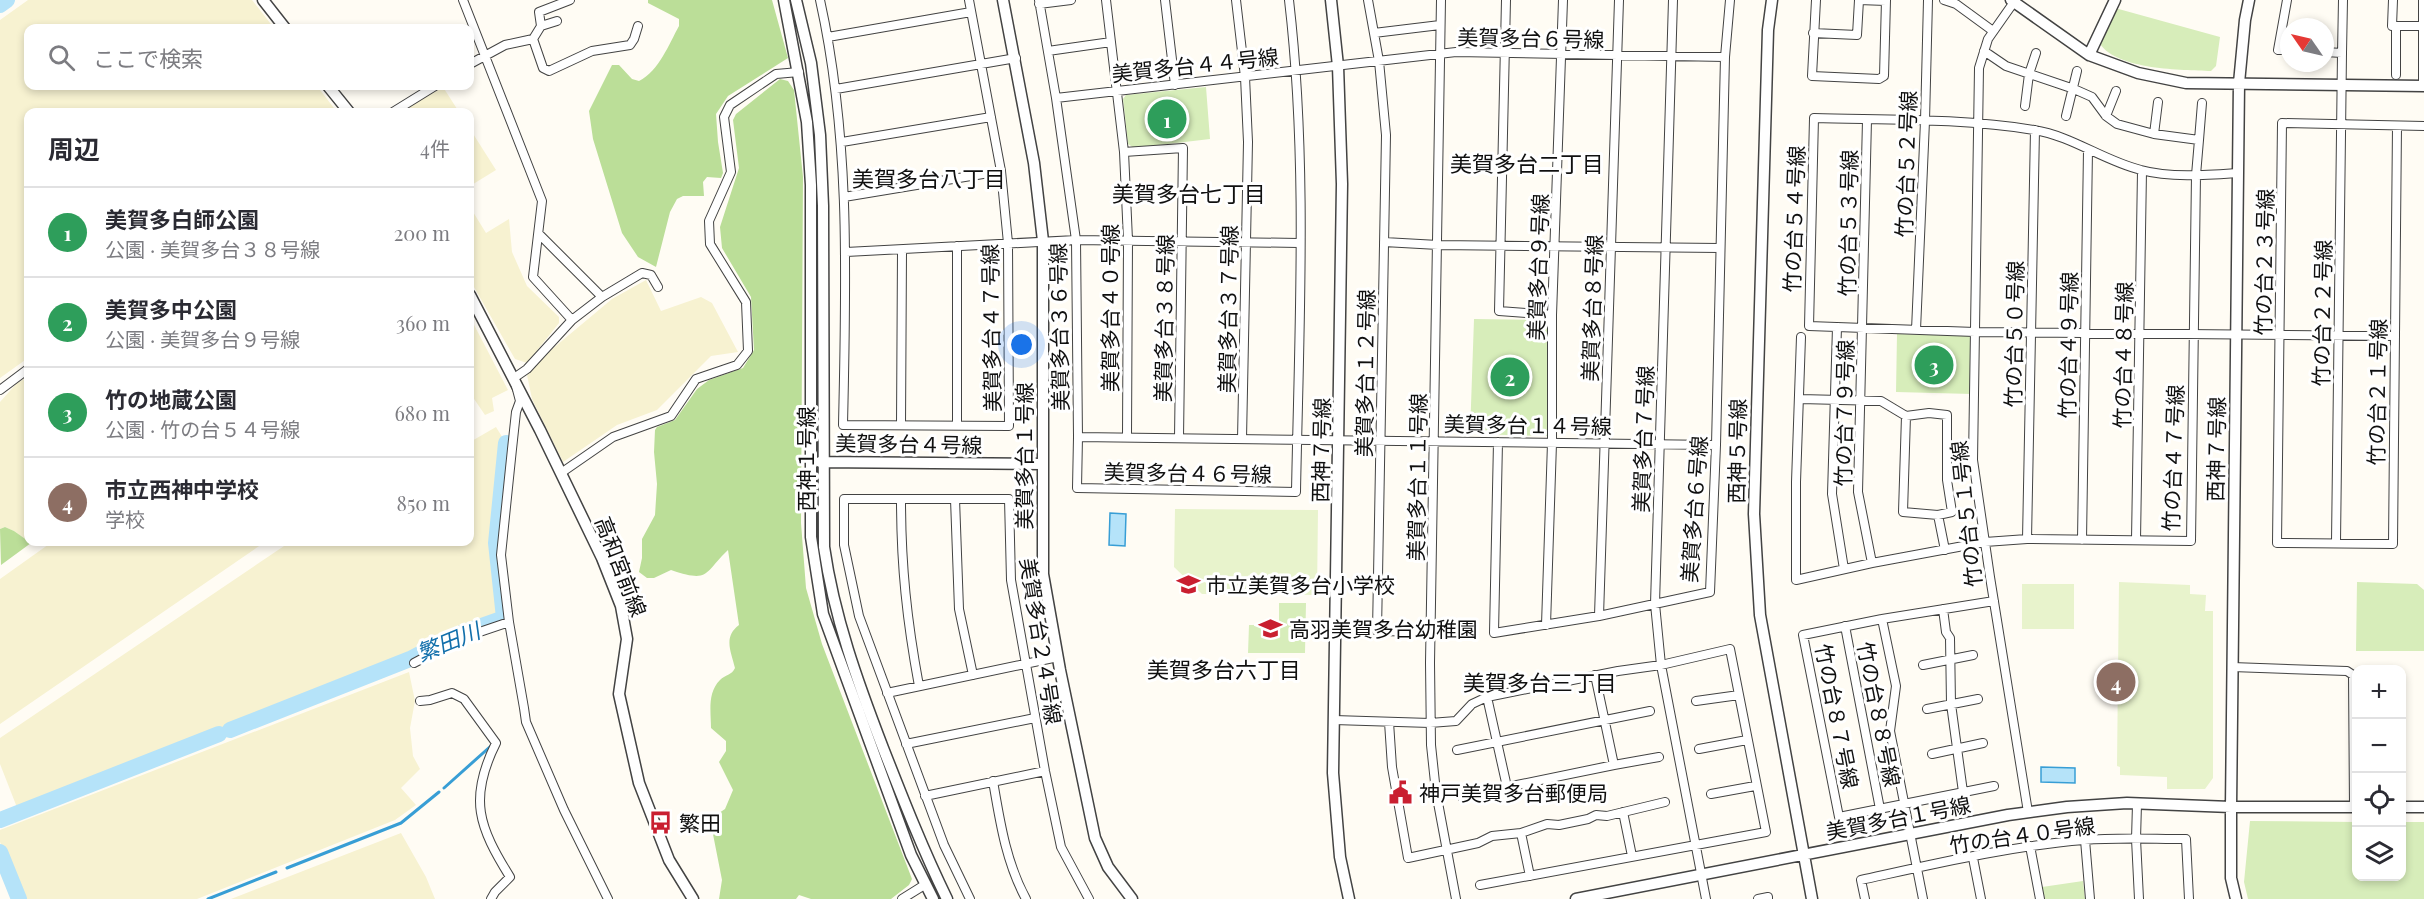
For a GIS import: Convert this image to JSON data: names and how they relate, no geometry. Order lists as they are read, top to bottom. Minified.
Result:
{"streets":{"street":["美賀多台６号線","美賀多台４４号線","竹の台５２号線","竹の台５４号線","竹の台５３号線","竹の台２３号線","美賀多台９号線","美賀多台４０号線","美賀多台８号線","美賀多台３７号線","竹の台２２号線","美賀多台３８号線","美賀多台３６号線","美賀多台４７号線","竹の台５０号線","竹の台４９号線","竹の台４８号線","美賀多台１２号線","竹の台２１号線","竹の台７９号線","美賀多台１４号線","美賀多台７号線","美賀多台４号線","西神７号線","西神５号線","美賀多台１号線","竹の台４７号線","西神１号線","美賀多台４６号線","美賀多台１１号線","竹の台５１号線","高和宮前線","美賀多台２４号線","竹の台８８号線","竹の台８７号線","竹の台４０号線"]},"crossings":[["美賀多台６号線","美賀多台４４号線"],["美賀多台６号線","美賀多台９号線"],["美賀多台６号線","美賀多台８号線"],["美賀多台６号線","美賀多台１２号線"],["美賀多台６号線","美賀多台１４号線"],["美賀多台６号線","美賀多台７号線"],["美賀多台６号線","西神７号線"],["美賀多台６号線","美賀多台１１号線"],["美賀多台４４号線","美賀多台４０号線"],["美賀多台４４号線","美賀多台３７号線"],["美賀多台４４号線","美賀多台３６号線"],["美賀多台４４号線","西神７号線"],["竹の台５２号線","竹の台５４号線"],["竹の台５４号線","竹の台５３号線"],["竹の台５４号線","竹の台２３号線"],["竹の台５４号線","竹の台２２号線"],["竹の台５４号線","竹の台５０号線"],["竹の台５４号線","竹の台４９号線"],["竹の台５４号線","竹の台４８号線"],["竹の台５４号線","竹の台２１号線"],["竹の台５４号線","竹の台７９号線"],["竹の台５４号線","西神７号線"],["竹の台５４号線","竹の台４７号線"],["竹の台５４号線","竹の台５１号線"],["竹の台５３号線","竹の台７９号線"],["竹の台２３号線","竹の台２２号線"],["竹の台２３号線","竹の台２１号線"],["美賀多台９号線","美賀多台１４号線"],["美賀多台４０号線","美賀多台３８号線"],["美賀多台４０号線","美賀多台３６号線"],["美賀多台８号線","美賀多台１４号線"],["美賀多台３７号線","美賀多台３６号線"],["竹の台２２号線","竹の台２１号線"],["美賀多台３８号線","美賀多台３６号線"],["美賀多台３６号線","美賀多台１４号線"],["美賀多台３６号線","西神７号線"],["美賀多台３６号線","美賀多台４６号線"],["竹の台５０号線","竹の台４７号線"],["竹の台４９号線","竹の台４７号線"],["竹の台４８号線","竹の台４７号線"],["美賀多台１２号線","美賀多台１４号線"],["美賀多台１２号線","美賀多台１１号線"],["美賀多台１４号線","美賀多台７号線"],["美賀多台１４号線","西神７号線"],["美賀多台１４号線","美賀多台１１号線"],["美賀多台７号線","美賀多台１号線"],["美賀多台４号線","美賀多台１号線"],["美賀多台４号線","西神１号線"],["西神７号線","美賀多台１号線"],["西神５号線","美賀多台１号線"],["美賀多台１号線","竹の台５１号線"],["竹の台４７号線","竹の台５１号線"],["竹の台５１号線","竹の台８７号線"],["竹の台８８号線","竹の台８７号線"]],"districts":["美賀多台二丁目","美賀多台八丁目","美賀多台七丁目","美賀多台六丁目","美賀多台三丁目"],"water":["繁田川"],"places":{"school or university":["市立美賀多台小学校","高羽美賀多台幼稚園"],"public building":["神戸美賀多台郵便局"],"bus stop":["繁田"]},"north":"top left","page":{"search":"ここで検索","pins":["1","3","2","4"],"heading":["周辺","4件"],"list":[{"mark":"1","name":"美賀多白師公園","note":"公園 · 美賀多台３８号線","value":"200 m"},{"mark":"2","name":"美賀多中公園","note":"公園 · 美賀多台９号線","value":"360 m"},{"mark":"3","name":"竹の地蔵公園","note":"公園 · 竹の台５４号線","value":"680 m"},{"mark":"4","name":"市立西神中学校","note":"学校","value":"850 m"}],"map_buttons":["+","−"]}}
